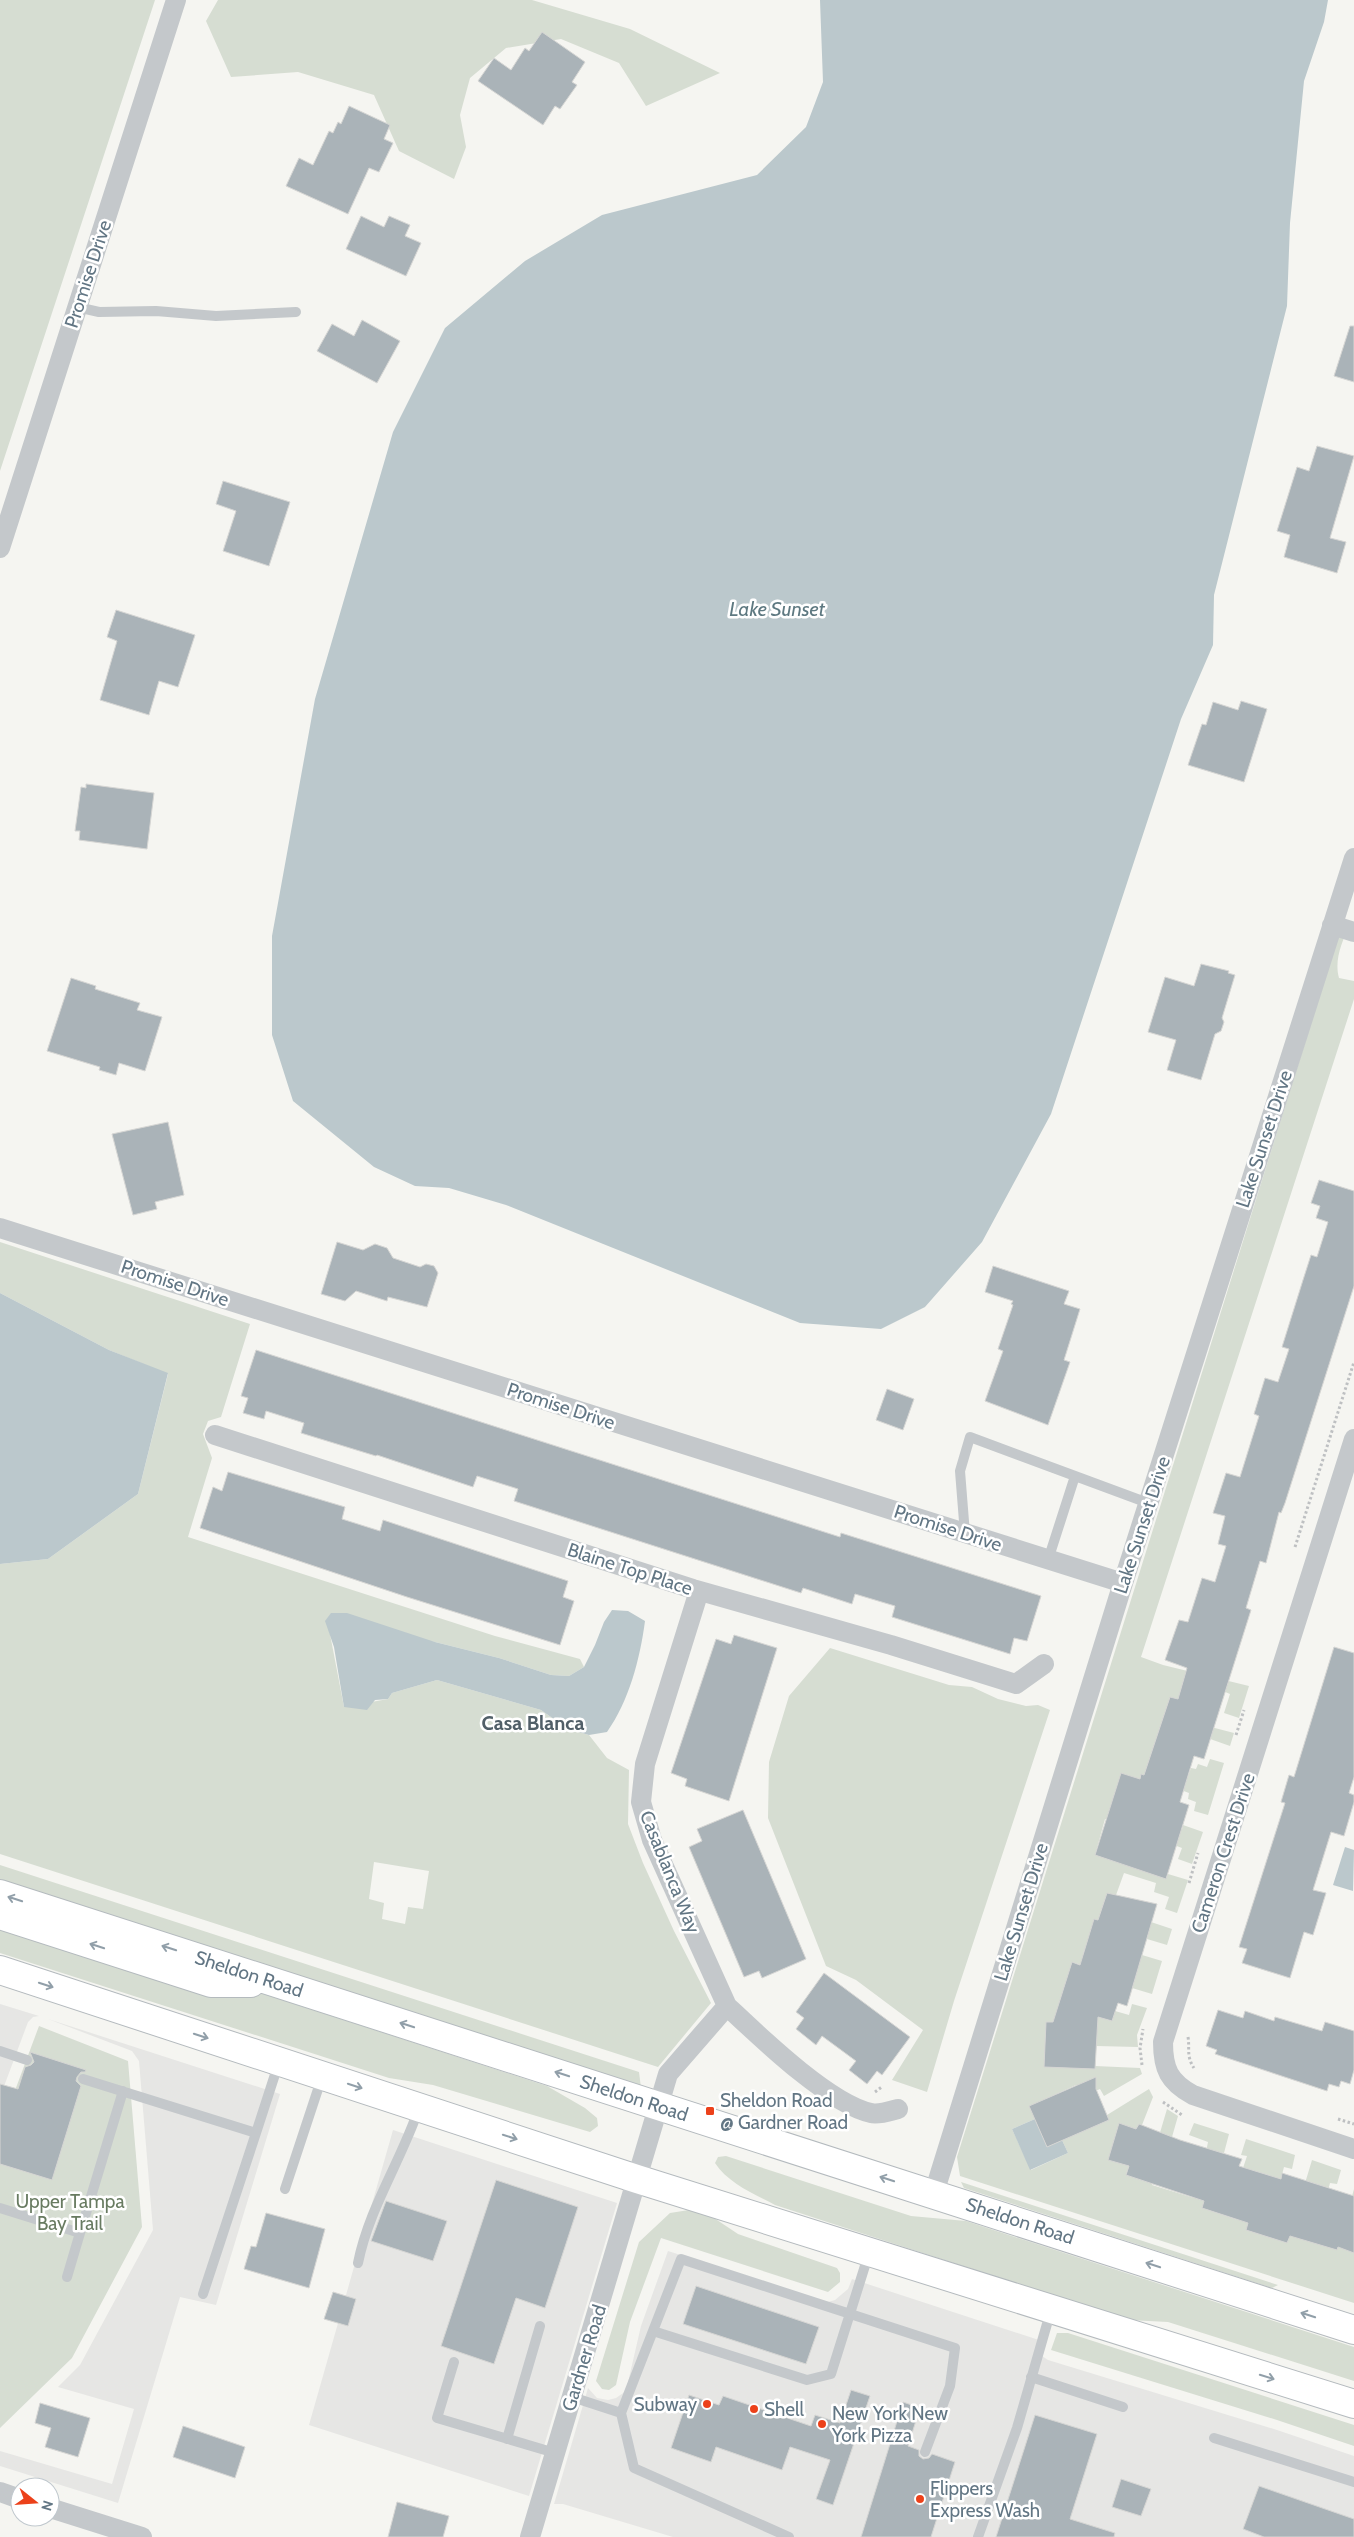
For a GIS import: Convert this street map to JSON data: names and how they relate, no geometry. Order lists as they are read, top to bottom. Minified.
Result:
{"streets":{"main road":["Sheldon Road"],"street":["Promise Drive","Lake Sunset Drive","Blaine Top Place","Cameron Crest Drive","Casablanca Way","Gardner Road"]},"crossings":[["Promise Drive","Lake Sunset Drive"],["Lake Sunset Drive","Sheldon Road"],["Blaine Top Place","Casablanca Way"]],"districts":["Casa Blanca"],"water":["Lake Sunset"],"parks":["Upper Tampa Bay Trail"],"places":{"transit":["Sheldon Road @ Gardner Road"],"other":["Subway","Shell","New York New York Pizza","Flippers Express Wash"]},"north":"right"}
